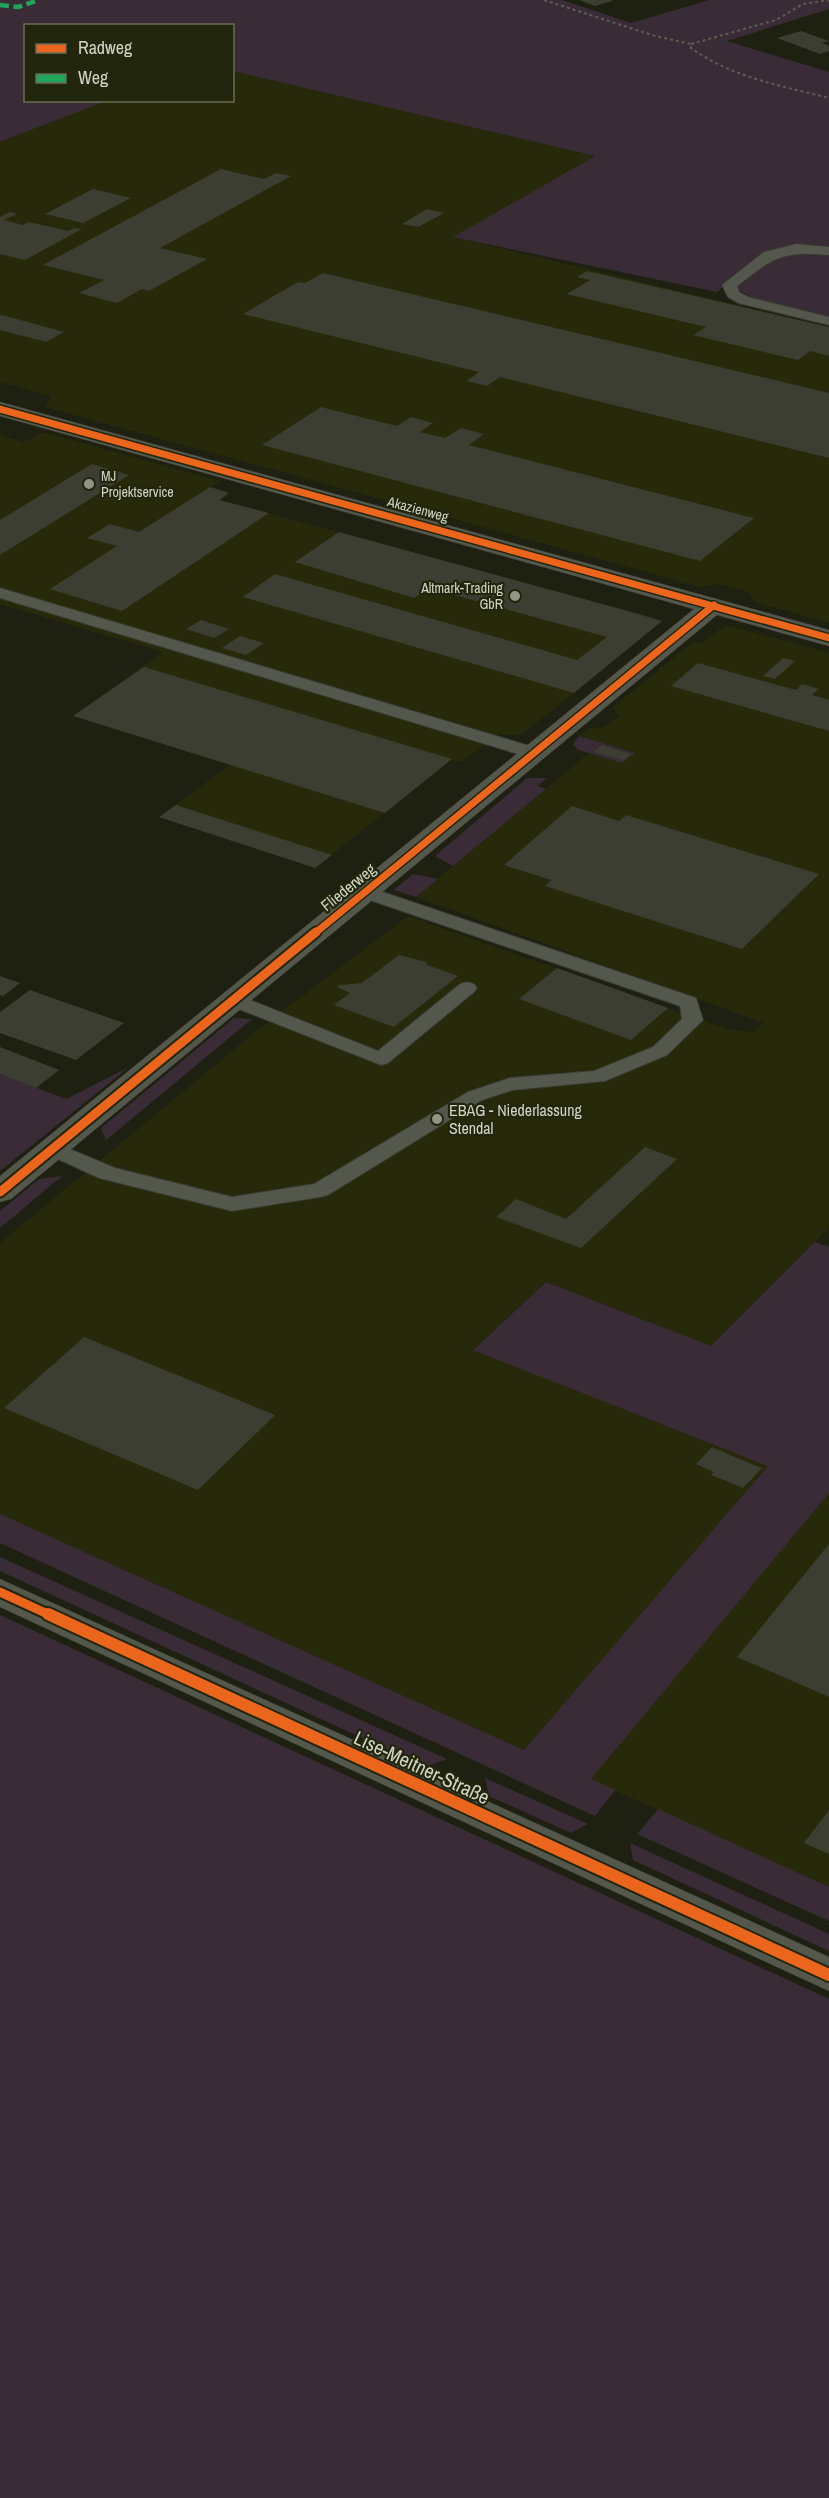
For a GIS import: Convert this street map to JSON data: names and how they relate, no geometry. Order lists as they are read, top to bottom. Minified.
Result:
{"streets":{"street":["Akazienweg","Fliederweg","Lise-Meitner-Straße"]},"crossings":[["Akazienweg","Fliederweg"]],"places":["MJ Projektservice","Altmark-Trading GbR","EBAG - Niederlassung Stendal"],"legend":["Radweg","Weg"]}
